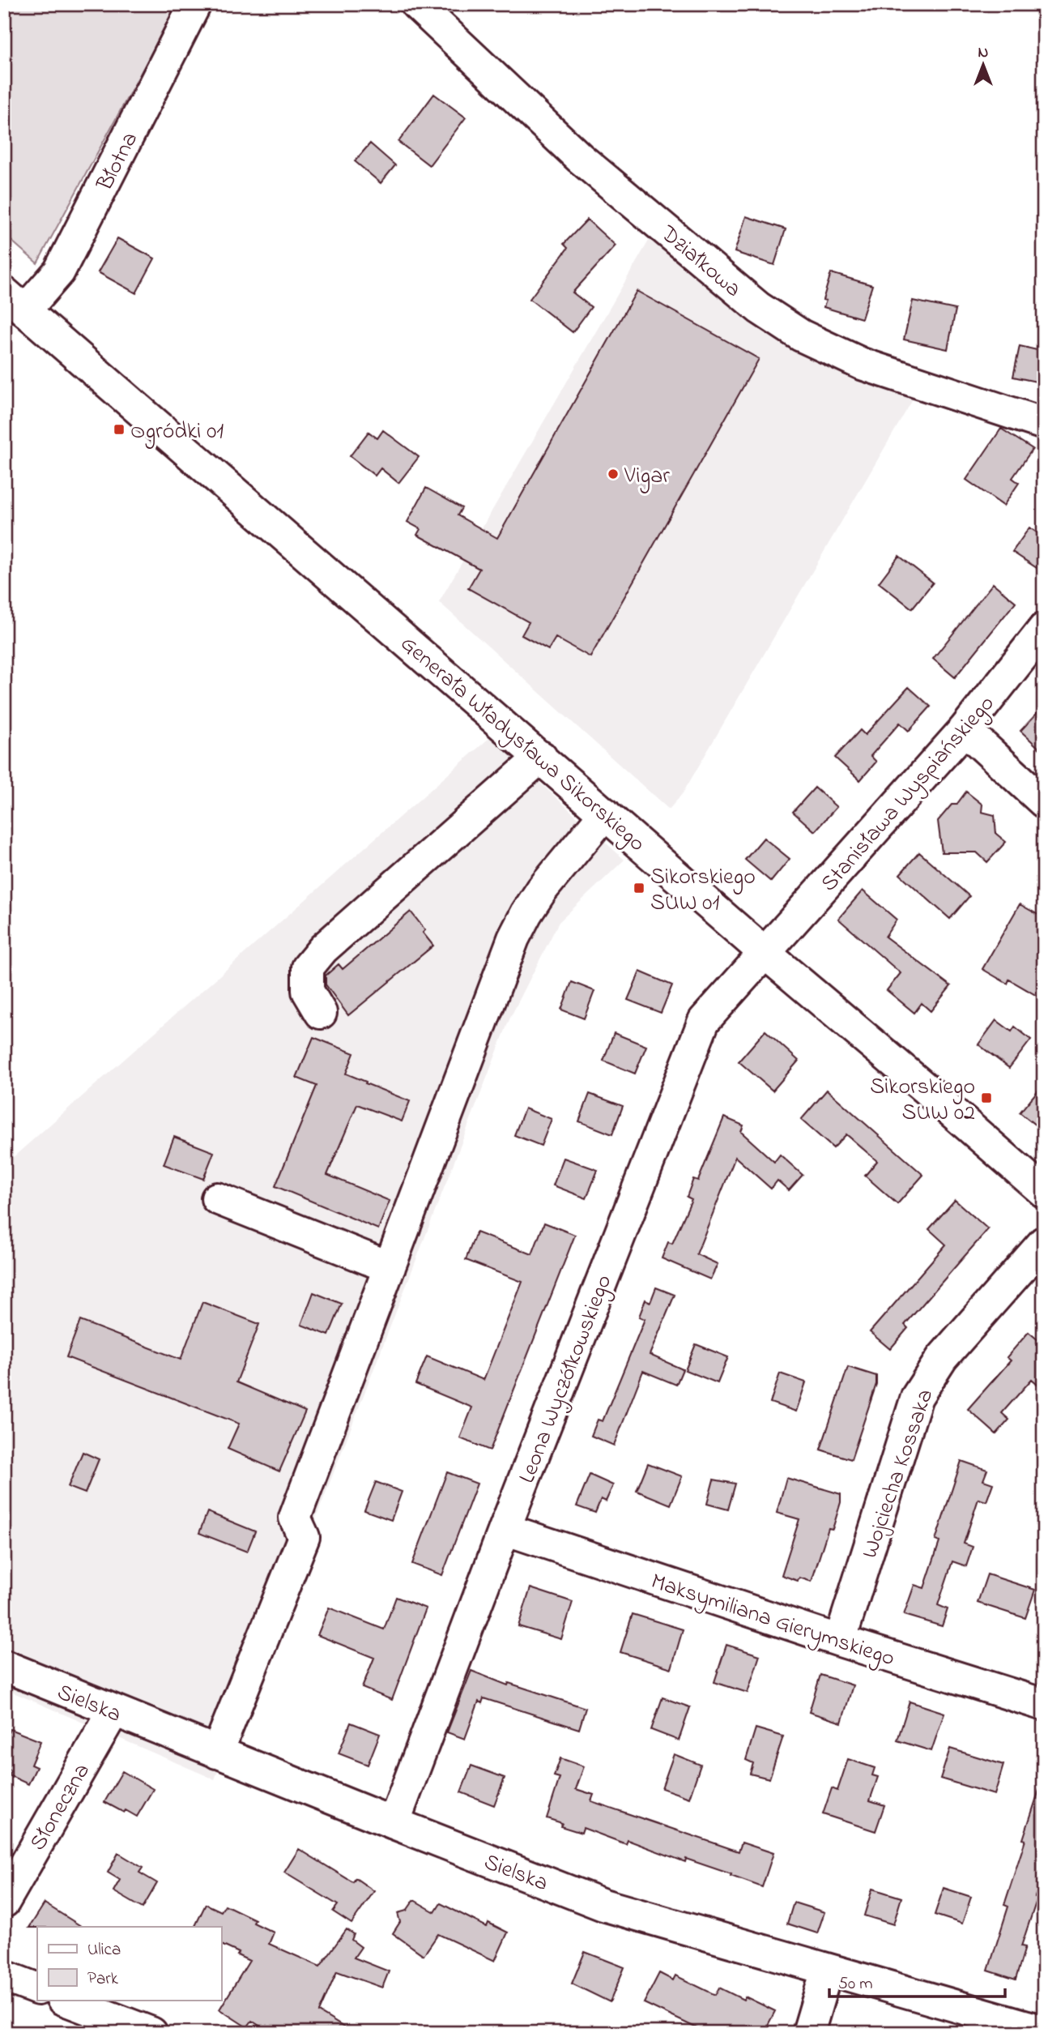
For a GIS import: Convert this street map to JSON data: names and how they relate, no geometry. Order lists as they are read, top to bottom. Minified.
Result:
{"streets":{"street":["Błotna","Działkowa","Generała Władysława Sikorskiego","Stanisława Wyspiańskiego","Leona Wyczółkowskiego","Wojciecha Kossaka","Maksymiliana Gierymskiego","Sielska","Słoneczna"]},"crossings":[["Błotna","Generała Władysława Sikorskiego"],["Generała Władysława Sikorskiego","Stanisława Wyspiańskiego"],["Generała Władysława Sikorskiego","Leona Wyczółkowskiego"],["Stanisława Wyspiańskiego","Leona Wyczółkowskiego"],["Leona Wyczółkowskiego","Maksymiliana Gierymskiego"],["Leona Wyczółkowskiego","Sielska"],["Wojciecha Kossaka","Maksymiliana Gierymskiego"],["Sielska","Słoneczna"]],"places":{"transit":["Ogródki 01","Sikorskiego SUW 01","Sikorskiego SUW 02"],"other":["Vigar"]},"legend":["Ulica","Park"],"scale_bar":"50 m","north":"top"}
